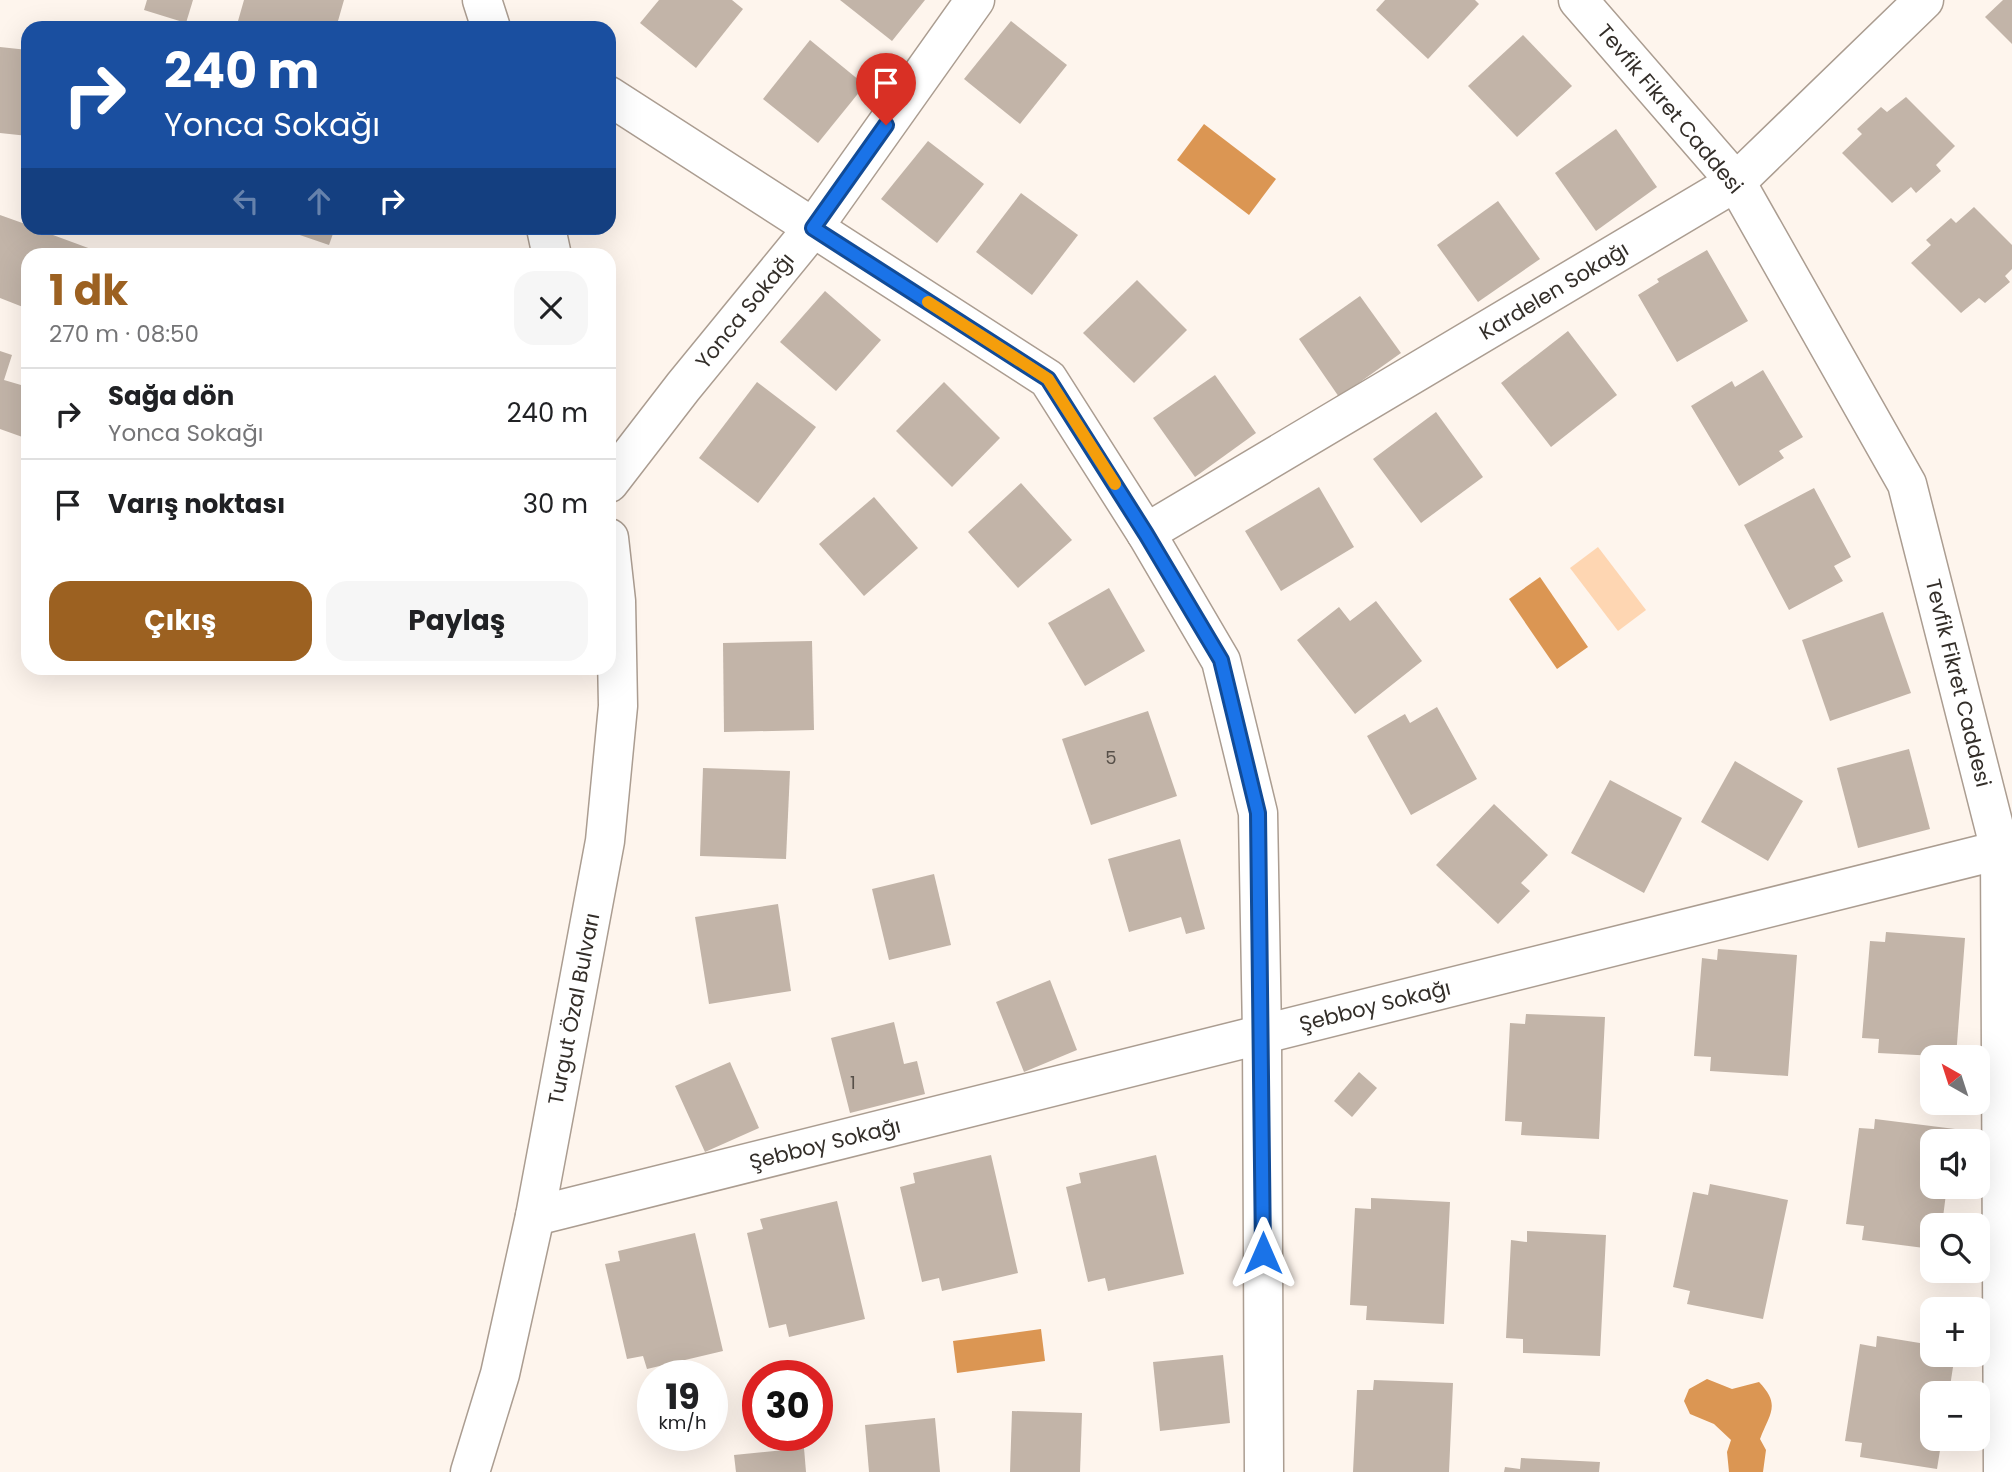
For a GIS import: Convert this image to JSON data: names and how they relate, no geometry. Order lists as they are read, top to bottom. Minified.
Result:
{"streets":{"street":["Tevfik Fikret Caddesi","Kardelen Sokağı","Yonca Sokağı","Şebboy Sokağı","Turgut Özal Bulvarı"]},"crossings":[["Tevfik Fikret Caddesi","Kardelen Sokağı"],["Tevfik Fikret Caddesi","Şebboy Sokağı"],["Şebboy Sokağı","Turgut Özal Bulvarı"]],"house_numbers":["5","1"],"north":"top left","page":{"turn":["240 m","Yonca Sokağı"],"heading":["1 dk","270 m · 08:50"],"list":[{"name":"Sağa dön","note":"Yonca Sokağı","value":"240 m"},{"name":"Varış noktası","value":"30 m"}],"buttons":["Çıkış","Paylaş"],"map_buttons":["+","−"],"speed":"19 km/h","limit":"30"}}
